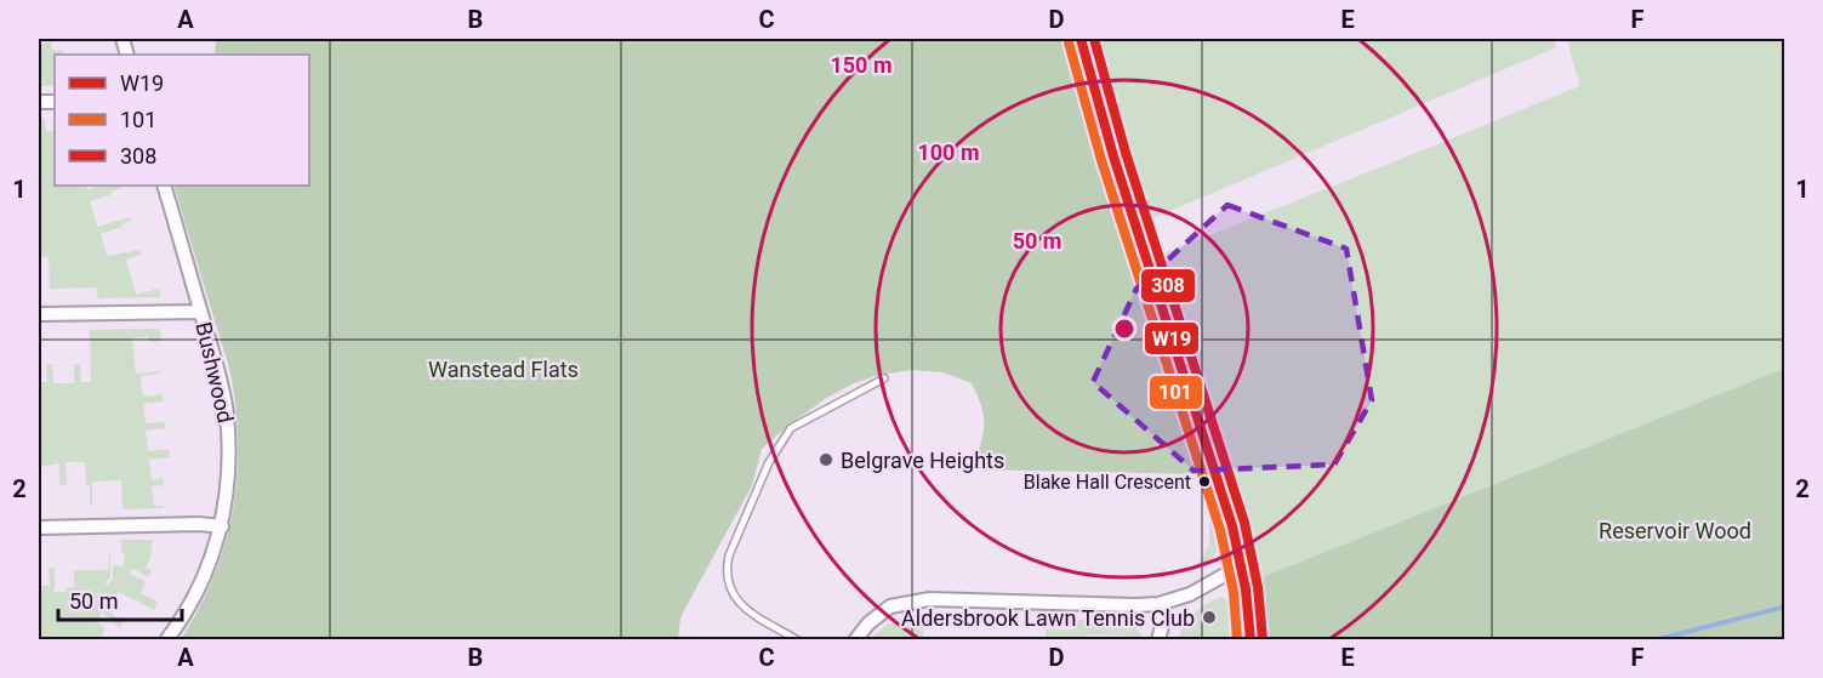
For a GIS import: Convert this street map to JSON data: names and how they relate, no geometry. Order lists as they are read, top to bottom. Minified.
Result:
{"streets":{"street":["Bushwood"]},"parks":["Wanstead Flats","Reservoir Wood"],"places":["Belgrave Heights","Blake Hall Crescent","Aldersbrook Lawn Tennis Club"],"lines":["transit line W19","transit line 308","transit line 101"],"legend":["W19","101","308"],"scale_bar":"50 m","grid":{"columns":["A","B","C","D","E","F"],"rows":["1","2"]},"rings":["150 m","100 m","50 m"]}
